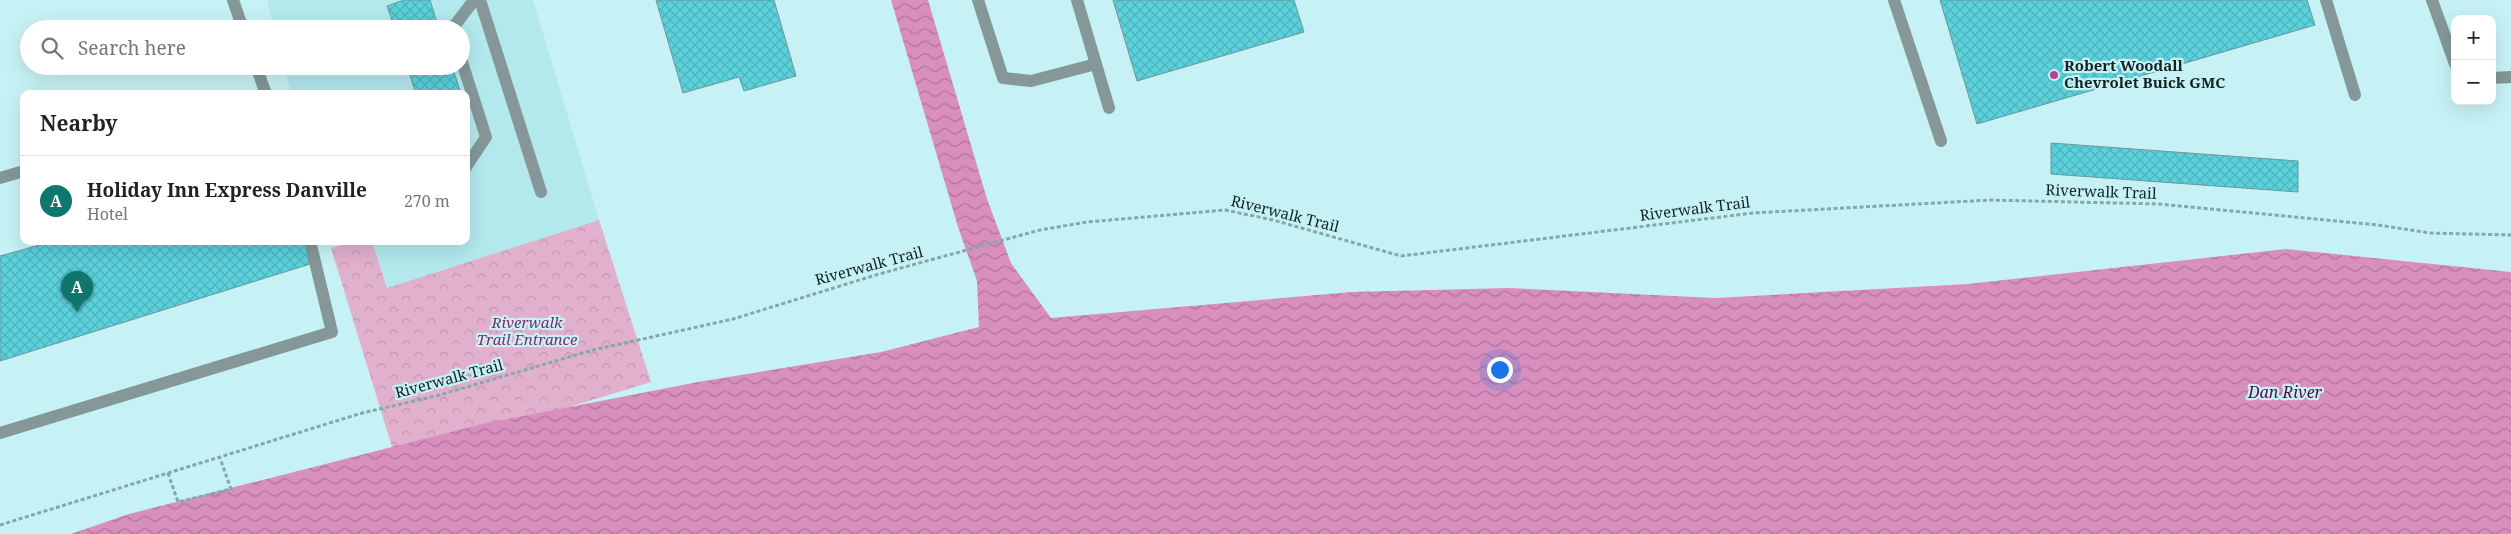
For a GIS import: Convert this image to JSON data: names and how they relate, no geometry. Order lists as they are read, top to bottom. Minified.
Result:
{"streets":{"path":["Riverwalk Trail"]},"water":["Dan River"],"parks":["Riverwalk Trail Entrance"],"places":["Robert Woodall Chevrolet Buick GMC"],"page":{"map_buttons":["+","−"],"search":"Search here","heading":"Nearby","list":[{"mark":"A","name":"Holiday Inn Express Danville","note":"Hotel","value":"270 m"}],"pins":"A"}}
